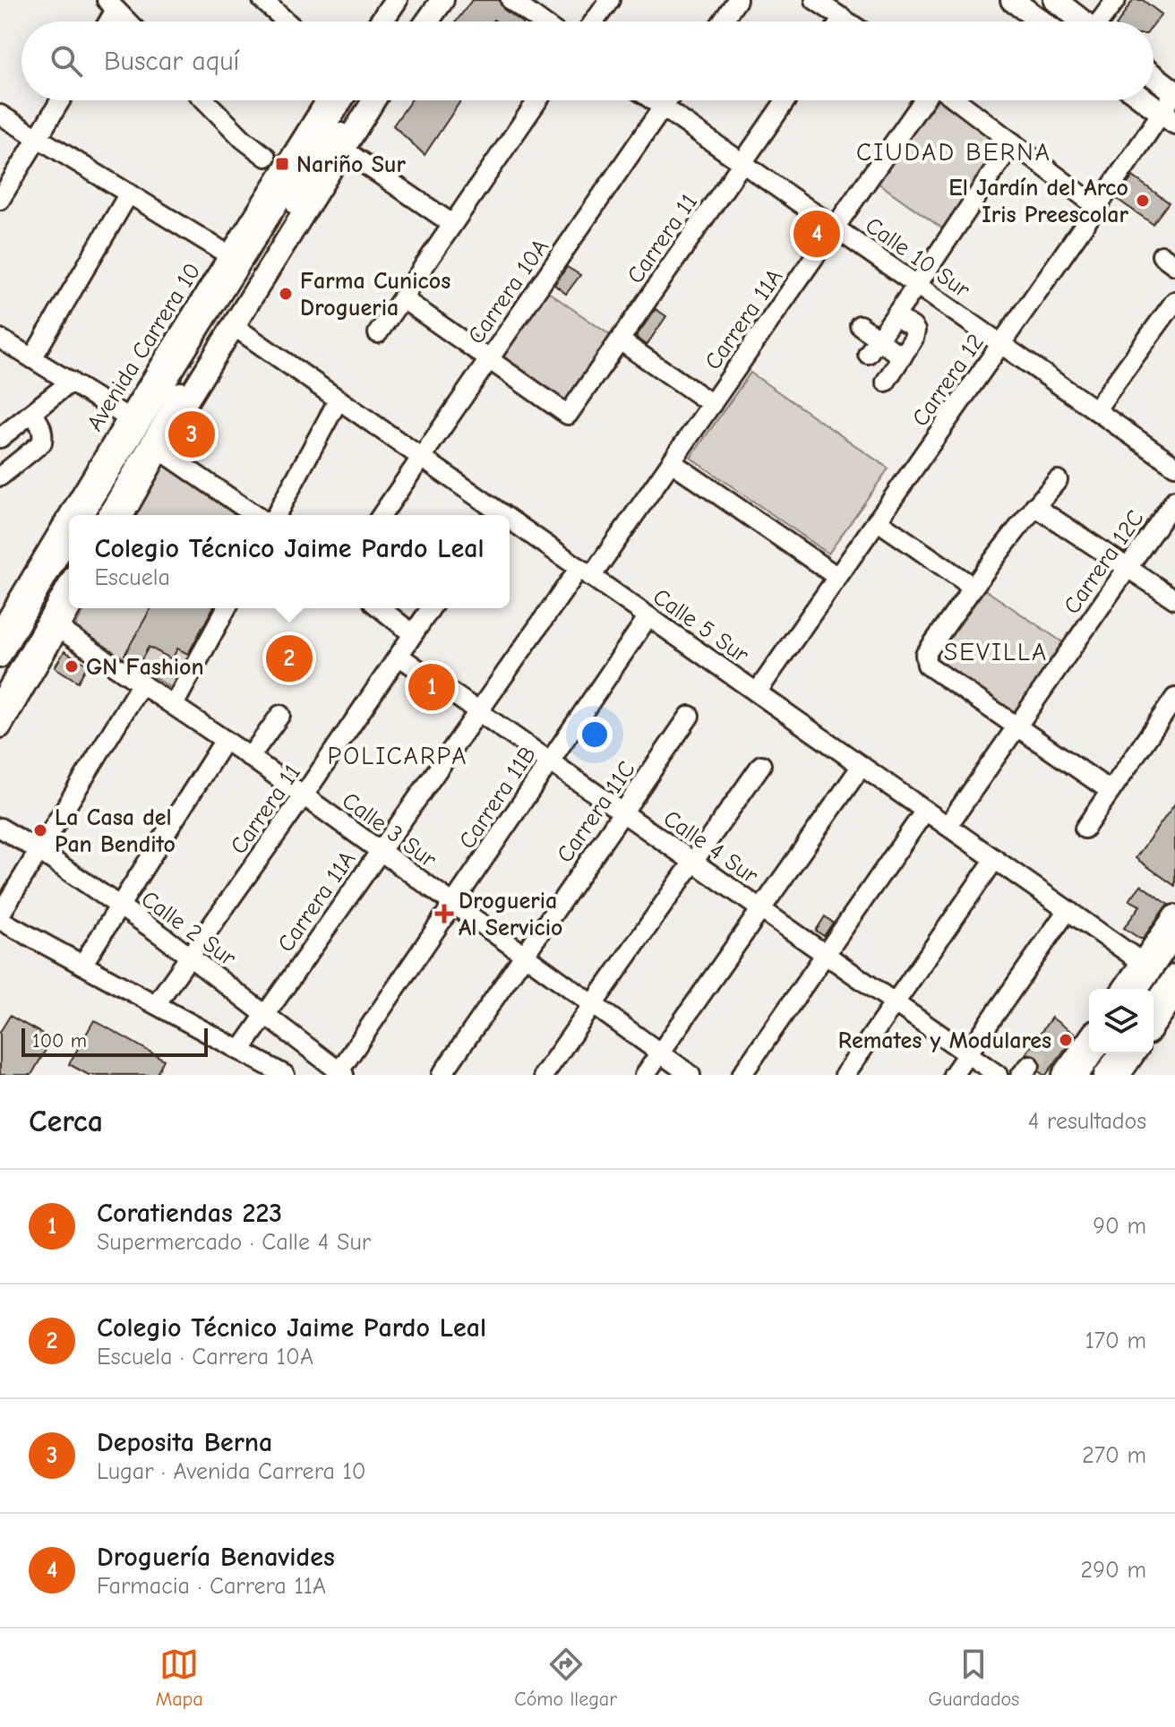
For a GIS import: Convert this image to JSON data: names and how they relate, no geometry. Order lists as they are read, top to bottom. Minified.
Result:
{"streets":{"main road":["Avenida Carrera 10"],"street":["Carrera 11","Calle 10 Sur","Carrera 10A","Carrera 11A","Carrera 12","Carrera 12C","Calle 5 Sur","Carrera 11B","Carrera 11C","Calle 3 Sur","Calle 4 Sur","Calle 2 Sur"]},"crossings":[["Carrera 11","Calle 10 Sur"],["Carrera 11","Carrera 10A"],["Carrera 11","Calle 3 Sur"],["Carrera 11","Calle 4 Sur"],["Carrera 11","Calle 2 Sur"],["Calle 10 Sur","Carrera 10A"],["Calle 10 Sur","Carrera 11A"],["Calle 10 Sur","Carrera 12"],["Carrera 10A","Calle 5 Sur"],["Carrera 11A","Calle 5 Sur"],["Carrera 11A","Calle 3 Sur"],["Carrera 11A","Calle 4 Sur"],["Carrera 11A","Calle 2 Sur"],["Carrera 12","Calle 5 Sur"],["Carrera 12C","Calle 5 Sur"],["Calle 5 Sur","Carrera 11B"],["Carrera 11B","Calle 3 Sur"],["Carrera 11B","Calle 4 Sur"],["Carrera 11B","Calle 2 Sur"],["Carrera 11C","Calle 3 Sur"],["Carrera 11C","Calle 4 Sur"]],"districts":["CIUDAD BERNA","SEVILLA","POLICARPA"],"places":{"transit":["Nariño Sur"],"other":["El Jardín del Arco Iris Preescolar","Farma Cunicos Drogueria","GN Fashion","La Casa del Pan Bendito","Remates y Modulares"],"health":["Drogueria Al Servicio"]},"scale_bar":"100 m","page":{"search":"Buscar aquí","pins":["4","3","2","1"],"popup":["Colegio Técnico Jaime Pardo Leal","Escuela"],"scale":"100 m","heading":["Cerca","4 resultados"],"list":[{"mark":"1","name":"Coratiendas 223","note":"Supermercado · Calle 4 Sur","value":"90 m"},{"mark":"2","name":"Colegio Técnico Jaime Pardo Leal","note":"Escuela · Carrera 10A","value":"170 m"},{"mark":"3","name":"Deposita Berna","note":"Lugar · Avenida Carrera 10","value":"270 m"},{"mark":"4","name":"Droguería Benavides","note":"Farmacia · Carrera 11A","value":"290 m"}],"nav":["Mapa","Cómo llegar","Guardados"]}}
